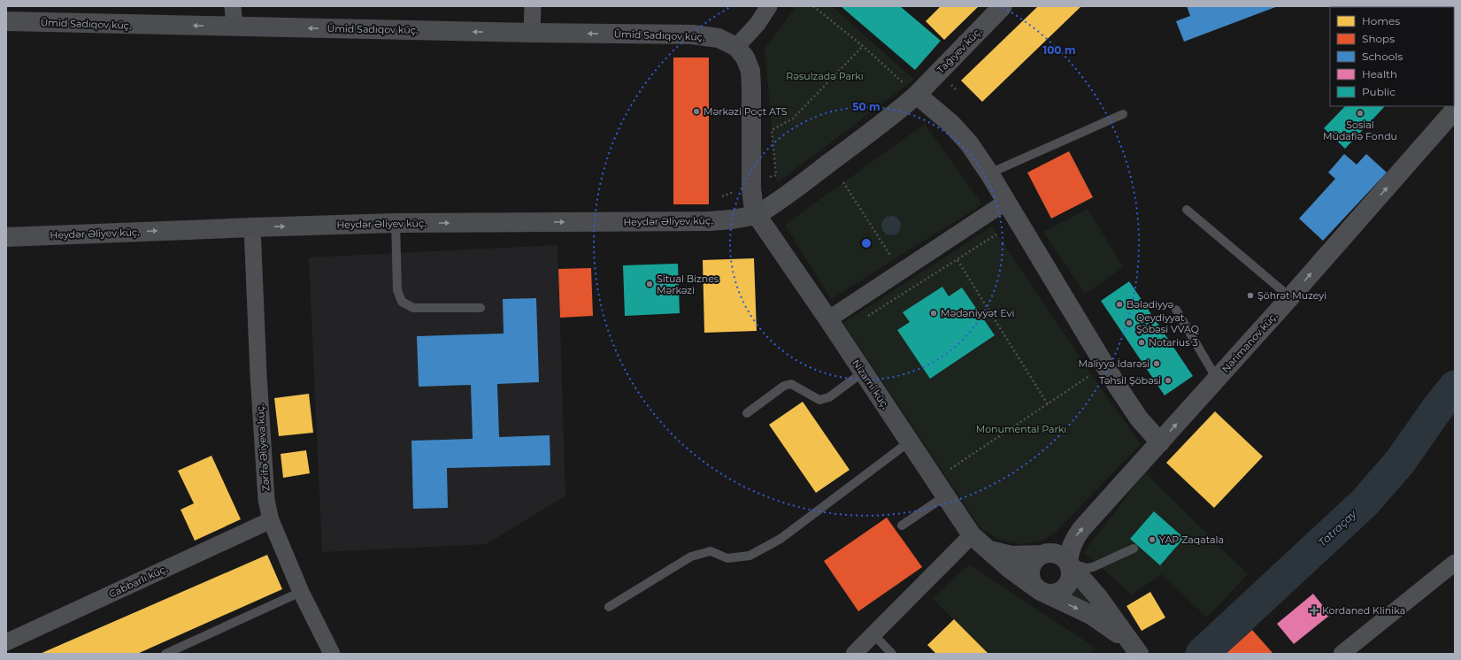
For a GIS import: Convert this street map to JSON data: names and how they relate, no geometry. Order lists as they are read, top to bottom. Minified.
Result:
{"streets":{"main road":["Ümid Sadıqov küç.","Heydər Əliyev küç.","Nizami küç."],"street":["Tağıyev küç.","Nərimanov küç.","Zərifə Əliyeva küç.","Cabbarlı küç."]},"crossings":[["Tağıyev küç.","Heydər Əliyev küç."],["Tağıyev küç.","Nizami küç."],["Heydər Əliyev küç.","Nizami küç."],["Heydər Əliyev küç.","Zərifə Əliyeva küç."],["Nərimanov küç.","Nizami küç."],["Zərifə Əliyeva küç.","Cabbarlı küç."]],"one_way":["Ümid Sadıqov küç.","Heydər Əliyev küç.","Nərimanov küç."],"water":["Tatraçay"],"parks":["Rəsulzadə Parkı","Monumental Parkı"],"places":{"other":["Mərkəzi Poçt ATS","Sosial Müdafiə Fondu","Situal Biznes Mərkəzi","Şöhrət Muzeyi","Bələdiyyə","Mədəniyyət Evi","Qeydiyyat Şöbəsi VVAQ","Notarius 3","Maliyyə İdarəsi","Təhsil Şöbəsi","YAP Zaqatala"],"health":["Kordaned Klinika"]},"legend":["Homes","Shops","Schools","Health","Public"],"rings":["100 m","50 m"]}
